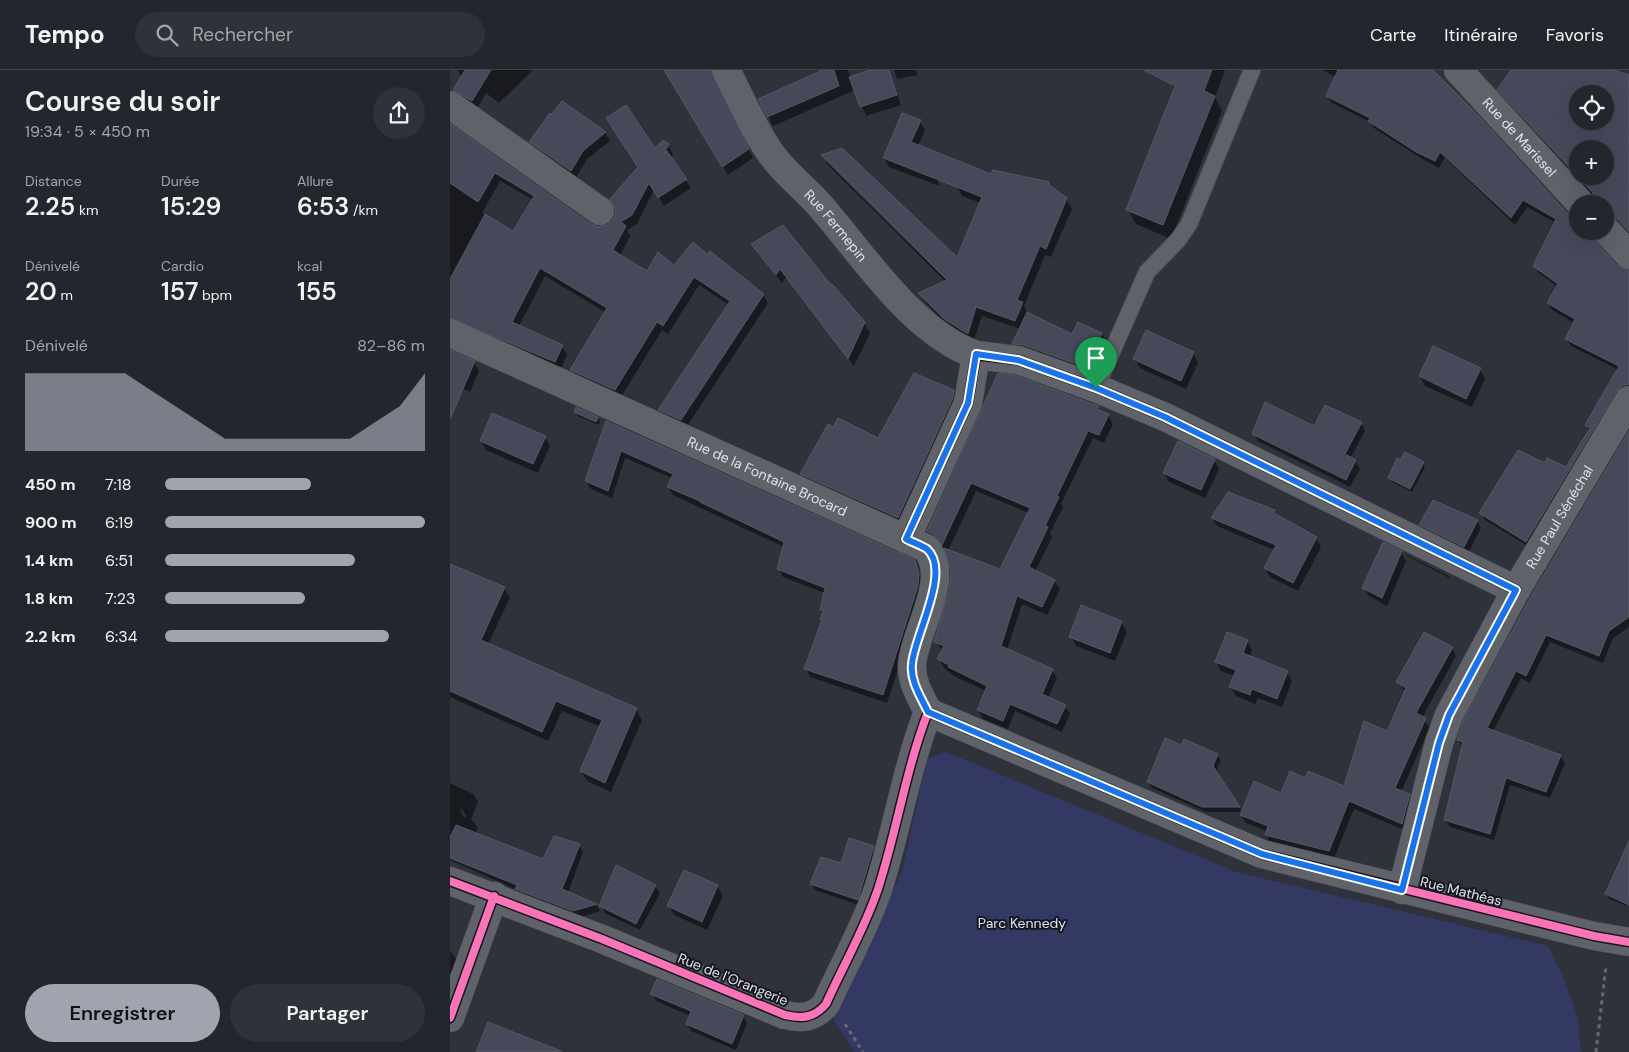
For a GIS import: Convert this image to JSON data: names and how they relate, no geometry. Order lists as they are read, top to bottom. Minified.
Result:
{"streets":{"street":["Rue de Marissel","Rue Fermepin","Rue de la Fontaine Brocard","Rue Paul Sénéchal","Rue Mathéas","Rue de l'Orangerie"]},"crossings":[["Rue Fermepin","Rue Paul Sénéchal"],["Rue de la Fontaine Brocard","Rue Mathéas"],["Rue Paul Sénéchal","Rue Mathéas"]],"parks":["Parc Kennedy"],"page":{"header":"Tempo","search":"Rechercher","nav":["Carte","Itinéraire","Favoris"],"heading":["Course du soir","19:34 · 5 × 450 m"],"map_buttons":["+","−"],"stats":[["Distance","2.25 km"],["Durée","15:29"],["Allure","6:53 /km"],["Dénivelé","20 m"],["Cardio","157 bpm"],["kcal","155"]],"chart":["Dénivelé","82–86 m"],"list":[{"name":"450 m","note":"7:18"},{"name":"900 m","note":"6:19"},{"name":"1.4 km","note":"6:51"},{"name":"1.8 km","note":"7:23"},{"name":"2.2 km","note":"6:34"}],"buttons":["Enregistrer","Partager"]}}
